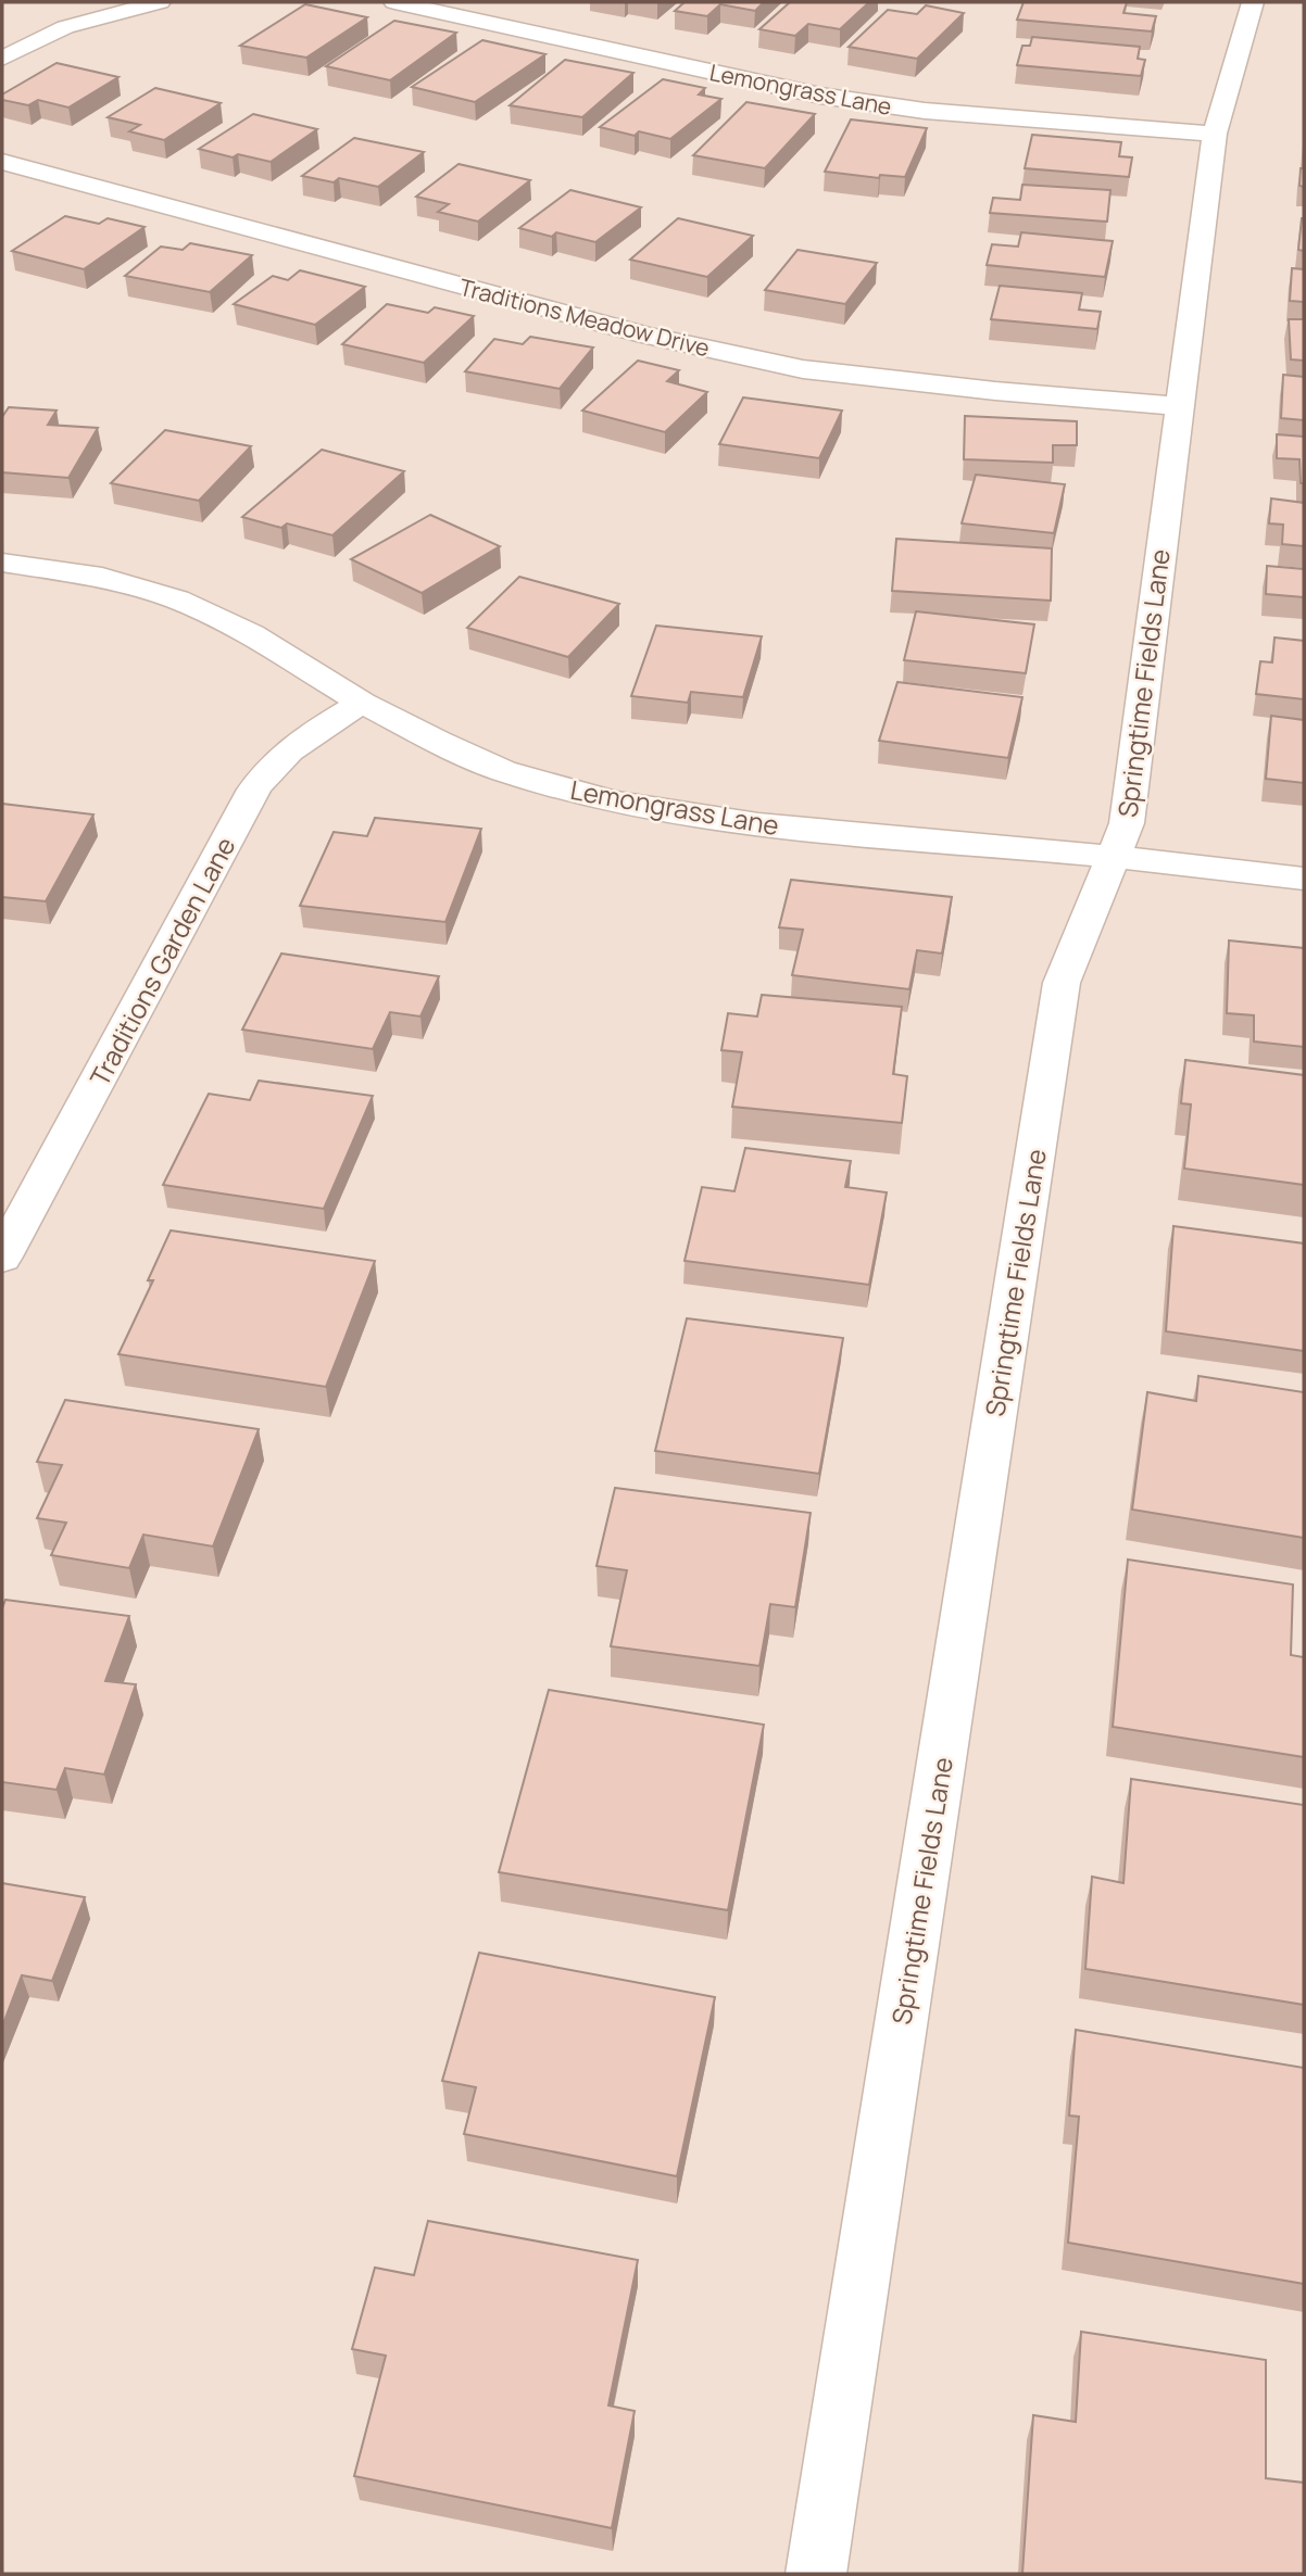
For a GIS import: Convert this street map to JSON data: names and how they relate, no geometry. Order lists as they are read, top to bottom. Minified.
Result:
{"streets":{"street":["Lemongrass Lane","Traditions Meadow Drive","Springtime Fields Lane","Traditions Garden Lane"]},"crossings":[["Lemongrass Lane","Springtime Fields Lane"],["Lemongrass Lane","Traditions Garden Lane"],["Traditions Meadow Drive","Springtime Fields Lane"]]}
